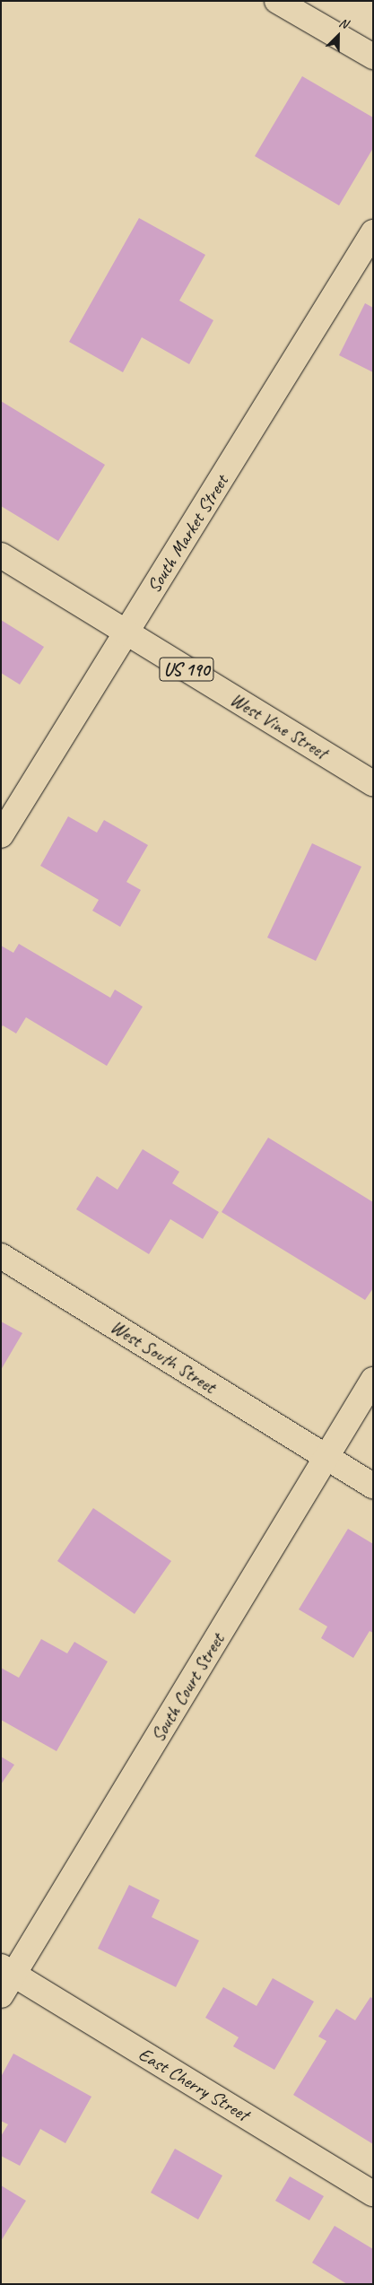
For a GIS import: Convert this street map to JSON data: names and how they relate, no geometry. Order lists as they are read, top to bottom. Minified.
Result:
{"streets":{"main road":["South Market Street","US 190","West Vine Street","West South Street","South Court Street","East Cherry Street"]},"crossings":[["South Market Street","West Vine Street"],["West South Street","South Court Street"],["South Court Street","East Cherry Street"]],"north":"top right"}
